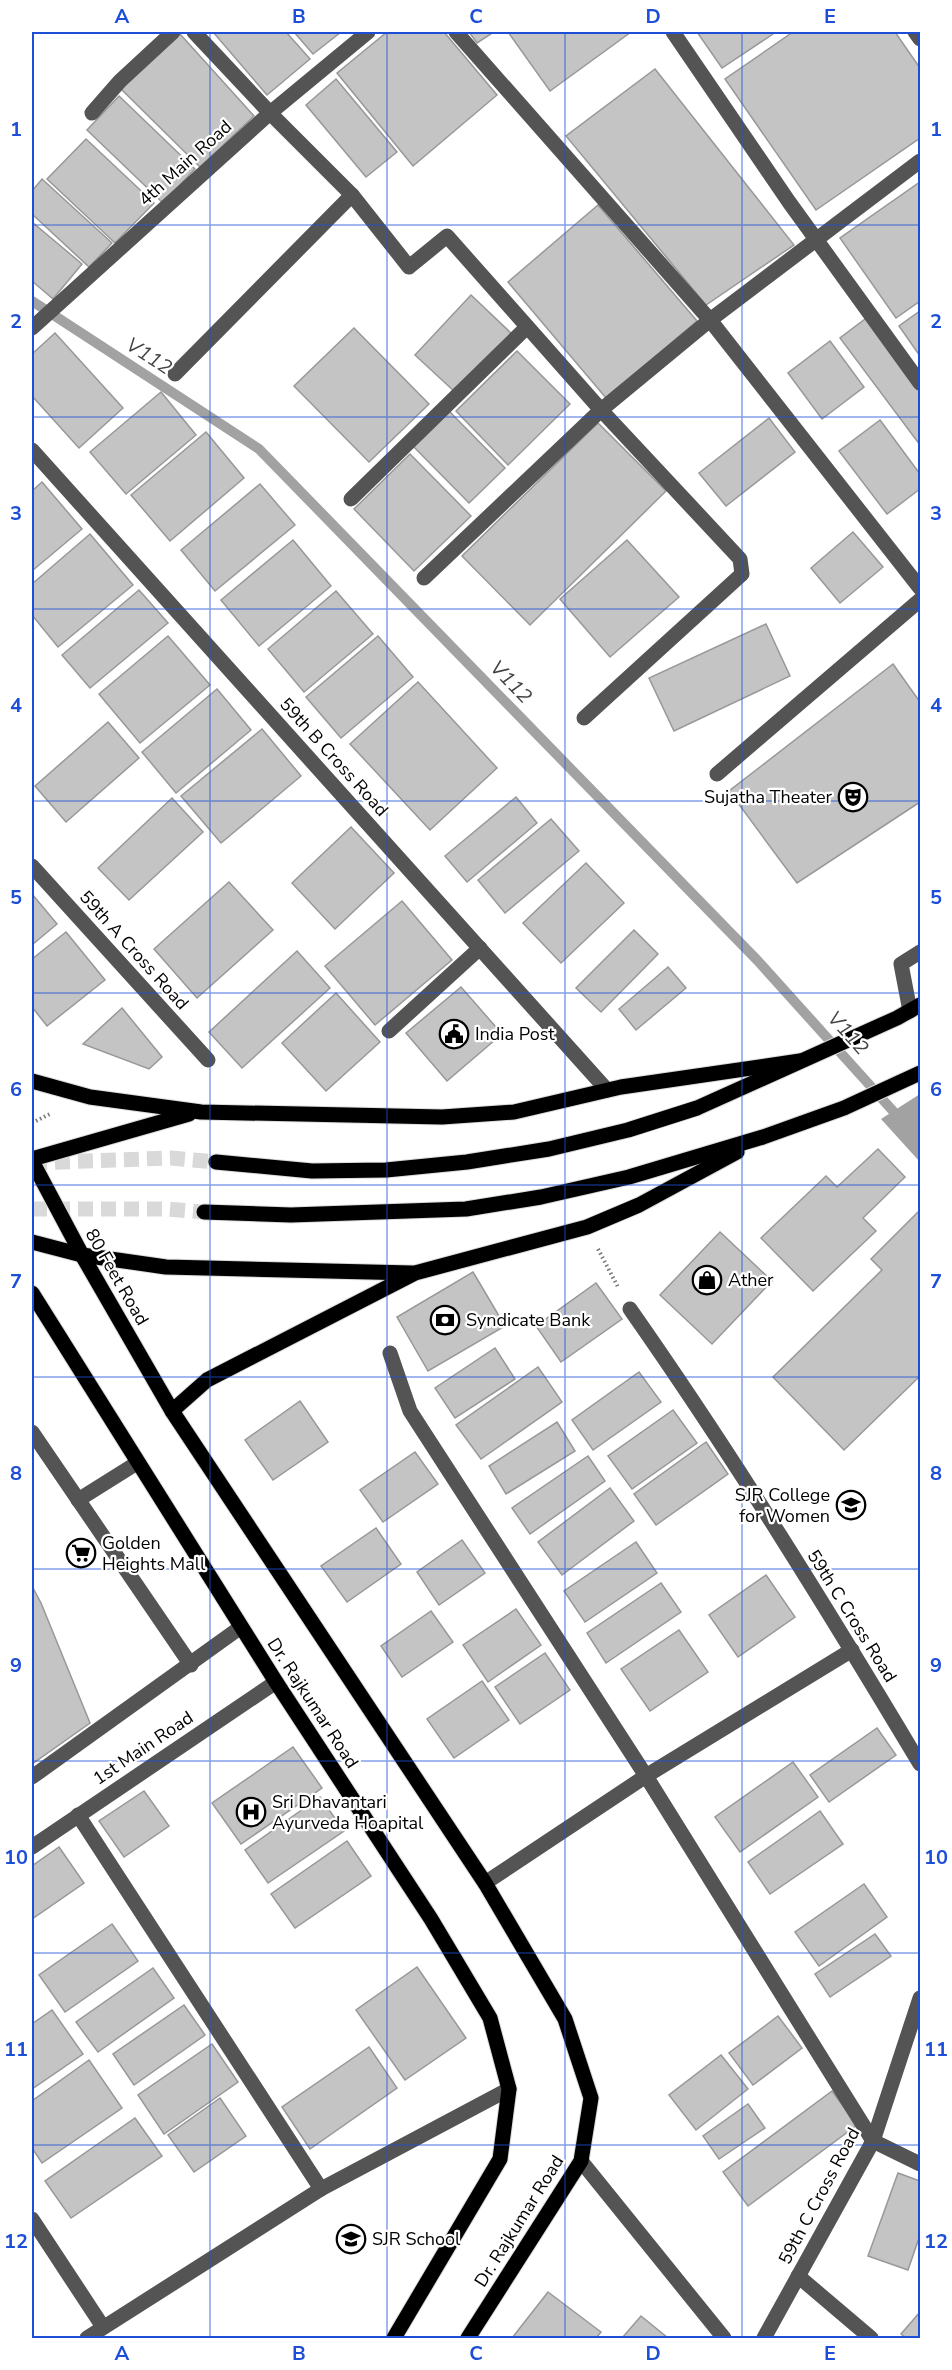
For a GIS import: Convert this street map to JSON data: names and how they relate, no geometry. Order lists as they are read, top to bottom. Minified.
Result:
{"streets":{"main road":["80 Feet Road","Dr. Rajkumar Road"],"street":["4th Main Road","59th B Cross Road","59th A Cross Road","59th C Cross Road","1st Main Road"]},"crossings":[["80 Feet Road","Dr. Rajkumar Road"],["Dr. Rajkumar Road","1st Main Road"]],"water":["V112"],"places":{"theatre":["Sujatha Theater"],"public building":["India Post"],"shop":["Ather"],"bank":["Syndicate Bank"],"school or university":["SJR College for Women","SJR School"],"supermarket":["Golden Heights Mall"],"hospital":["Sri Dhavantari Ayurveda Hoapital"]},"grid":{"columns":["A","B","C","D","E"],"rows":["1","2","3","4","5","6","7","8","9","10","11","12"]}}
